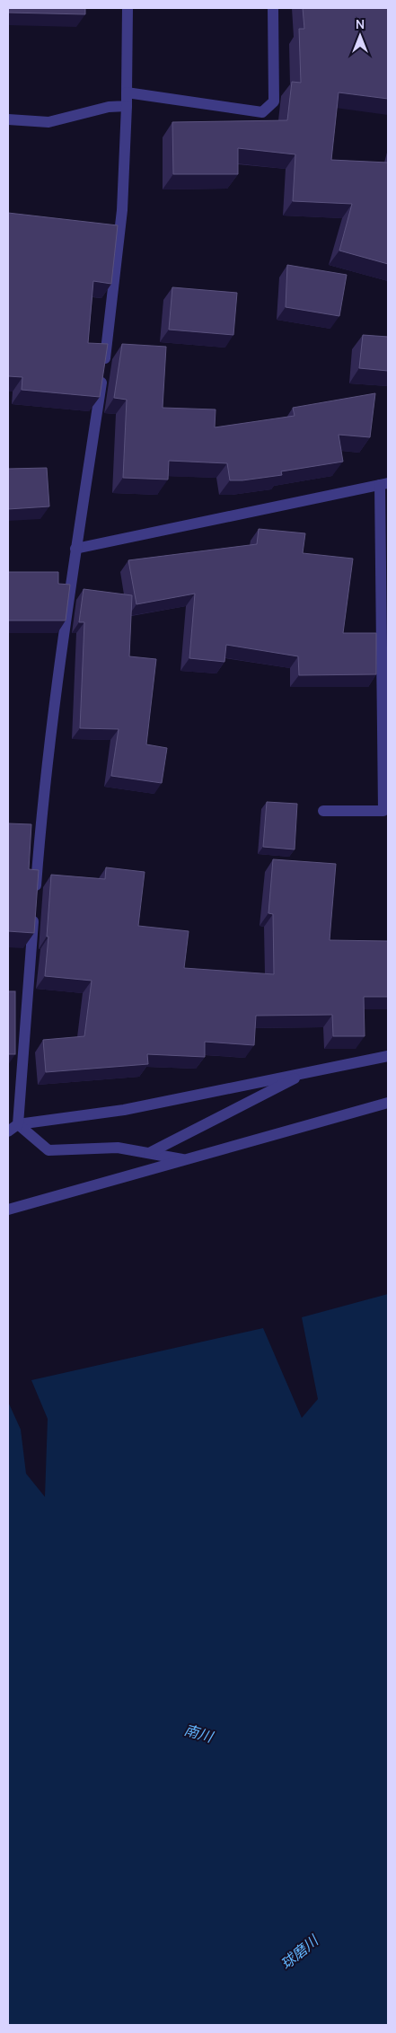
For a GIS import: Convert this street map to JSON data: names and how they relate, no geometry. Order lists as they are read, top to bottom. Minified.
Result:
{"water":["南川","球磨川"],"north":"top"}
